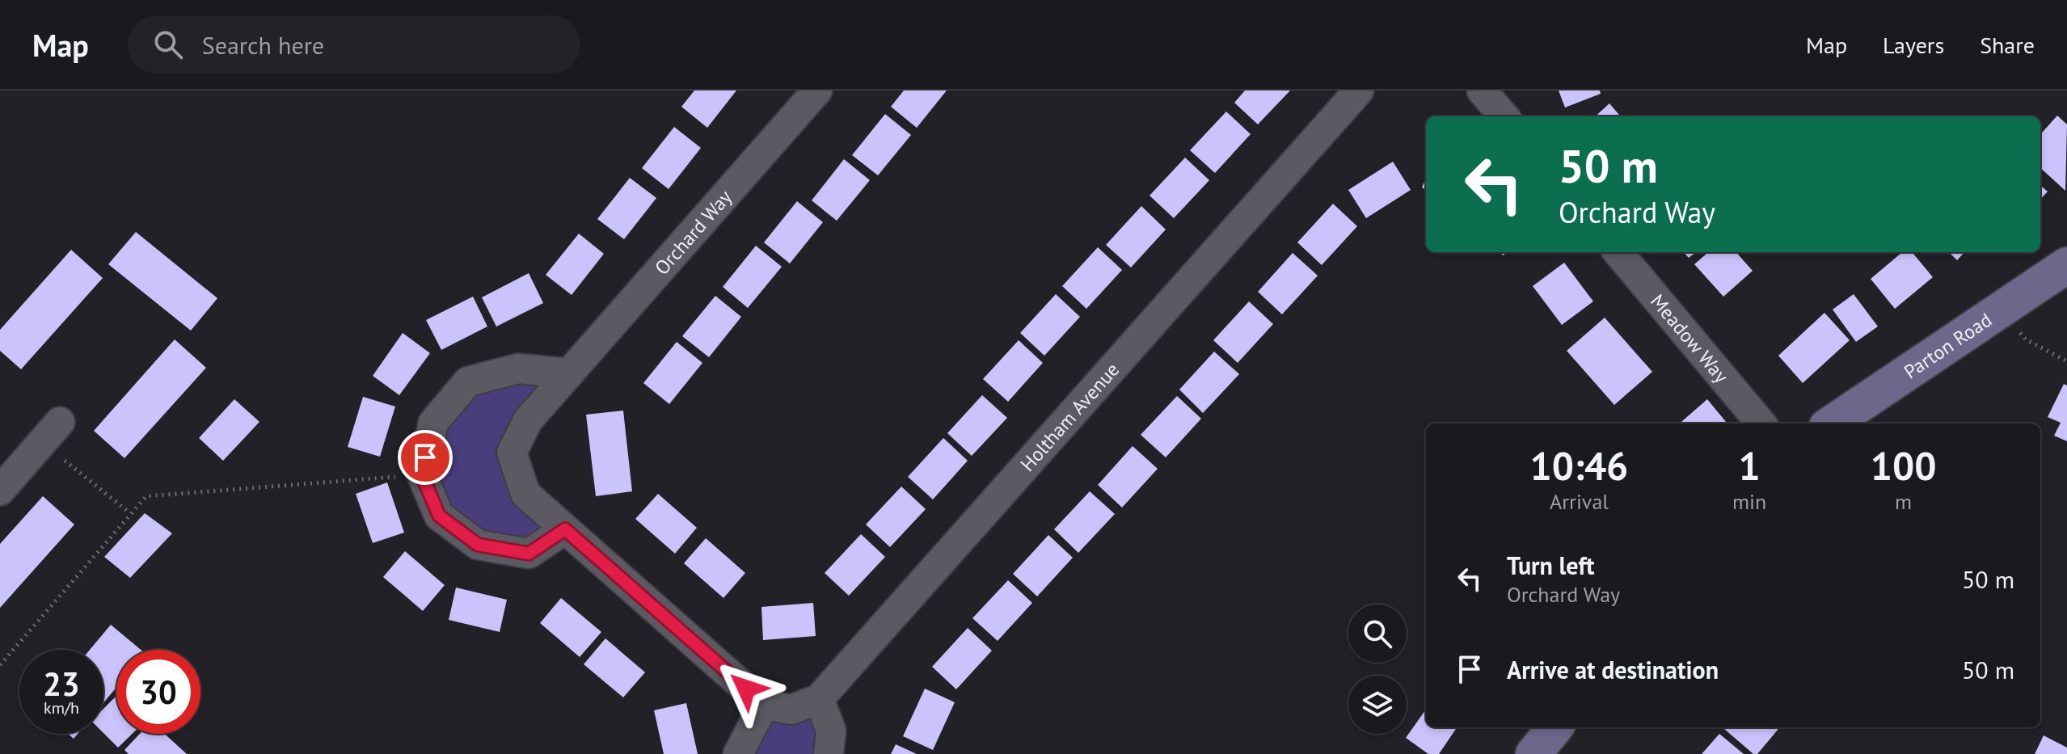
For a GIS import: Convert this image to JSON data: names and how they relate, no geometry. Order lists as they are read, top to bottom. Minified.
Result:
{"streets":{"street":["Orchard Way","Meadow Way","Parton Road","Holtham Avenue"]},"page":{"header":"Map","search":"Search here","nav":["Map","Layers","Share"],"turn":["50 m","Orchard Way"],"eta":["10:46","Arrival","1","min","100","m"],"list":[{"name":"Turn left","note":"Orchard Way","value":"50 m"},{"name":"Arrive at destination","value":"50 m"}],"speed":"23 km/h","limit":"30"}}
